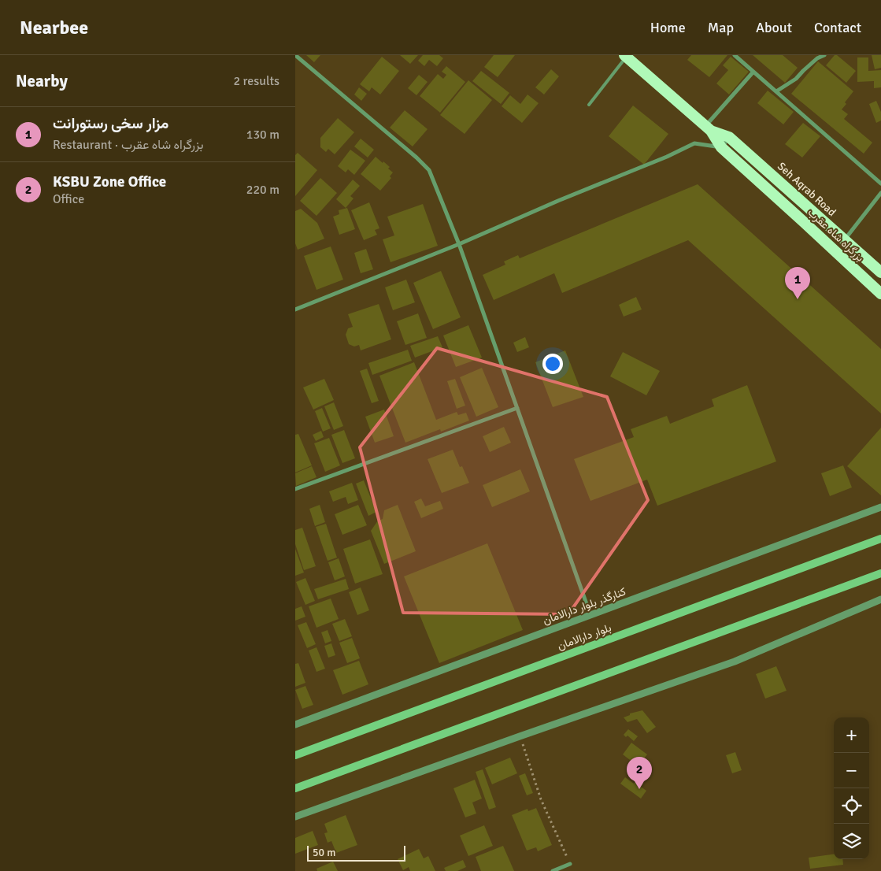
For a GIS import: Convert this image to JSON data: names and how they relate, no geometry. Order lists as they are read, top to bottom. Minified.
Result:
{"streets":{"highway":["Seh Aqrab Road","بزرگراه شاه عقرب"],"main road":["بلوار دارالامان"],"street":["کنارگذر بلوار دارالامان"]},"crossings":[["Seh Aqrab Road","بزرگراه شاه عقرب"]],"scale_bar":"50 m","page":{"header":"Nearbee","nav":["Home","Map","About","Contact"],"heading":["Nearby","2 results"],"list":[{"mark":"1","name":"مزار سخی رستورانت","note":"Restaurant · بزرگراه شاه عقرب","value":"130 m"},{"mark":"2","name":"KSBU Zone Office","note":"Office","value":"220 m"}],"pins":["1","2"],"map_buttons":["+","−"],"scale":"50 m"}}
